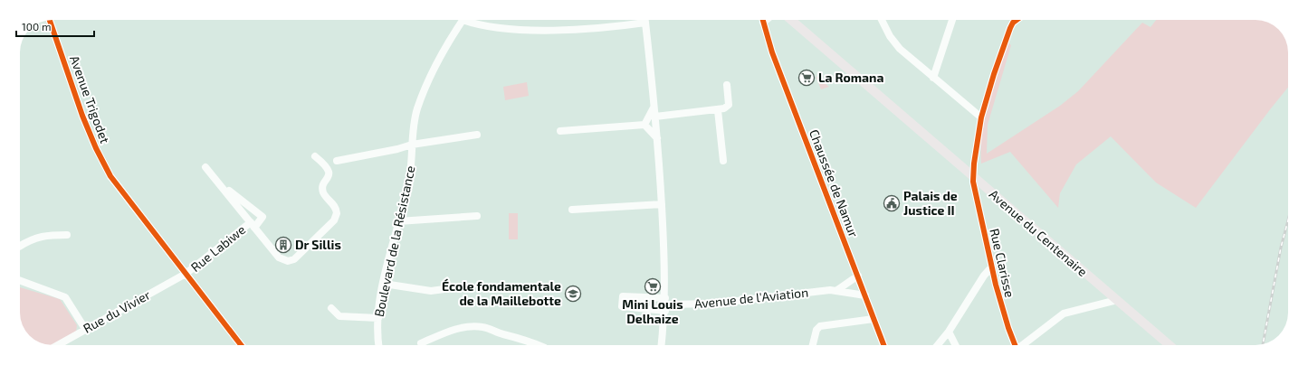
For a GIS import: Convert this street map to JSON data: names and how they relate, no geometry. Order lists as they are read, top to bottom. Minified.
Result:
{"streets":{"main road":["Avenue du Centenaire"],"street":["Avenue Trigodet","Chaussée de Namur","Boulevard de la Résistance","Rue Labiwe","Rue Clarisse","Avenue de l'Aviation","Rue du Vivier"]},"crossings":[["Avenue Trigodet","Rue Labiwe"],["Avenue Trigodet","Rue du Vivier"],["Chaussée de Namur","Avenue de l'Aviation"],["Avenue du Centenaire","Rue Clarisse"],["Rue Labiwe","Rue du Vivier"]],"places":{"supermarket":["La Romana","Mini Louis Delhaize"],"public building":["Palais de Justice II"],"building":["Dr Sillis"],"school or university":["École fondamentale de la Maillebotte"]},"scale_bar":"100 m"}
